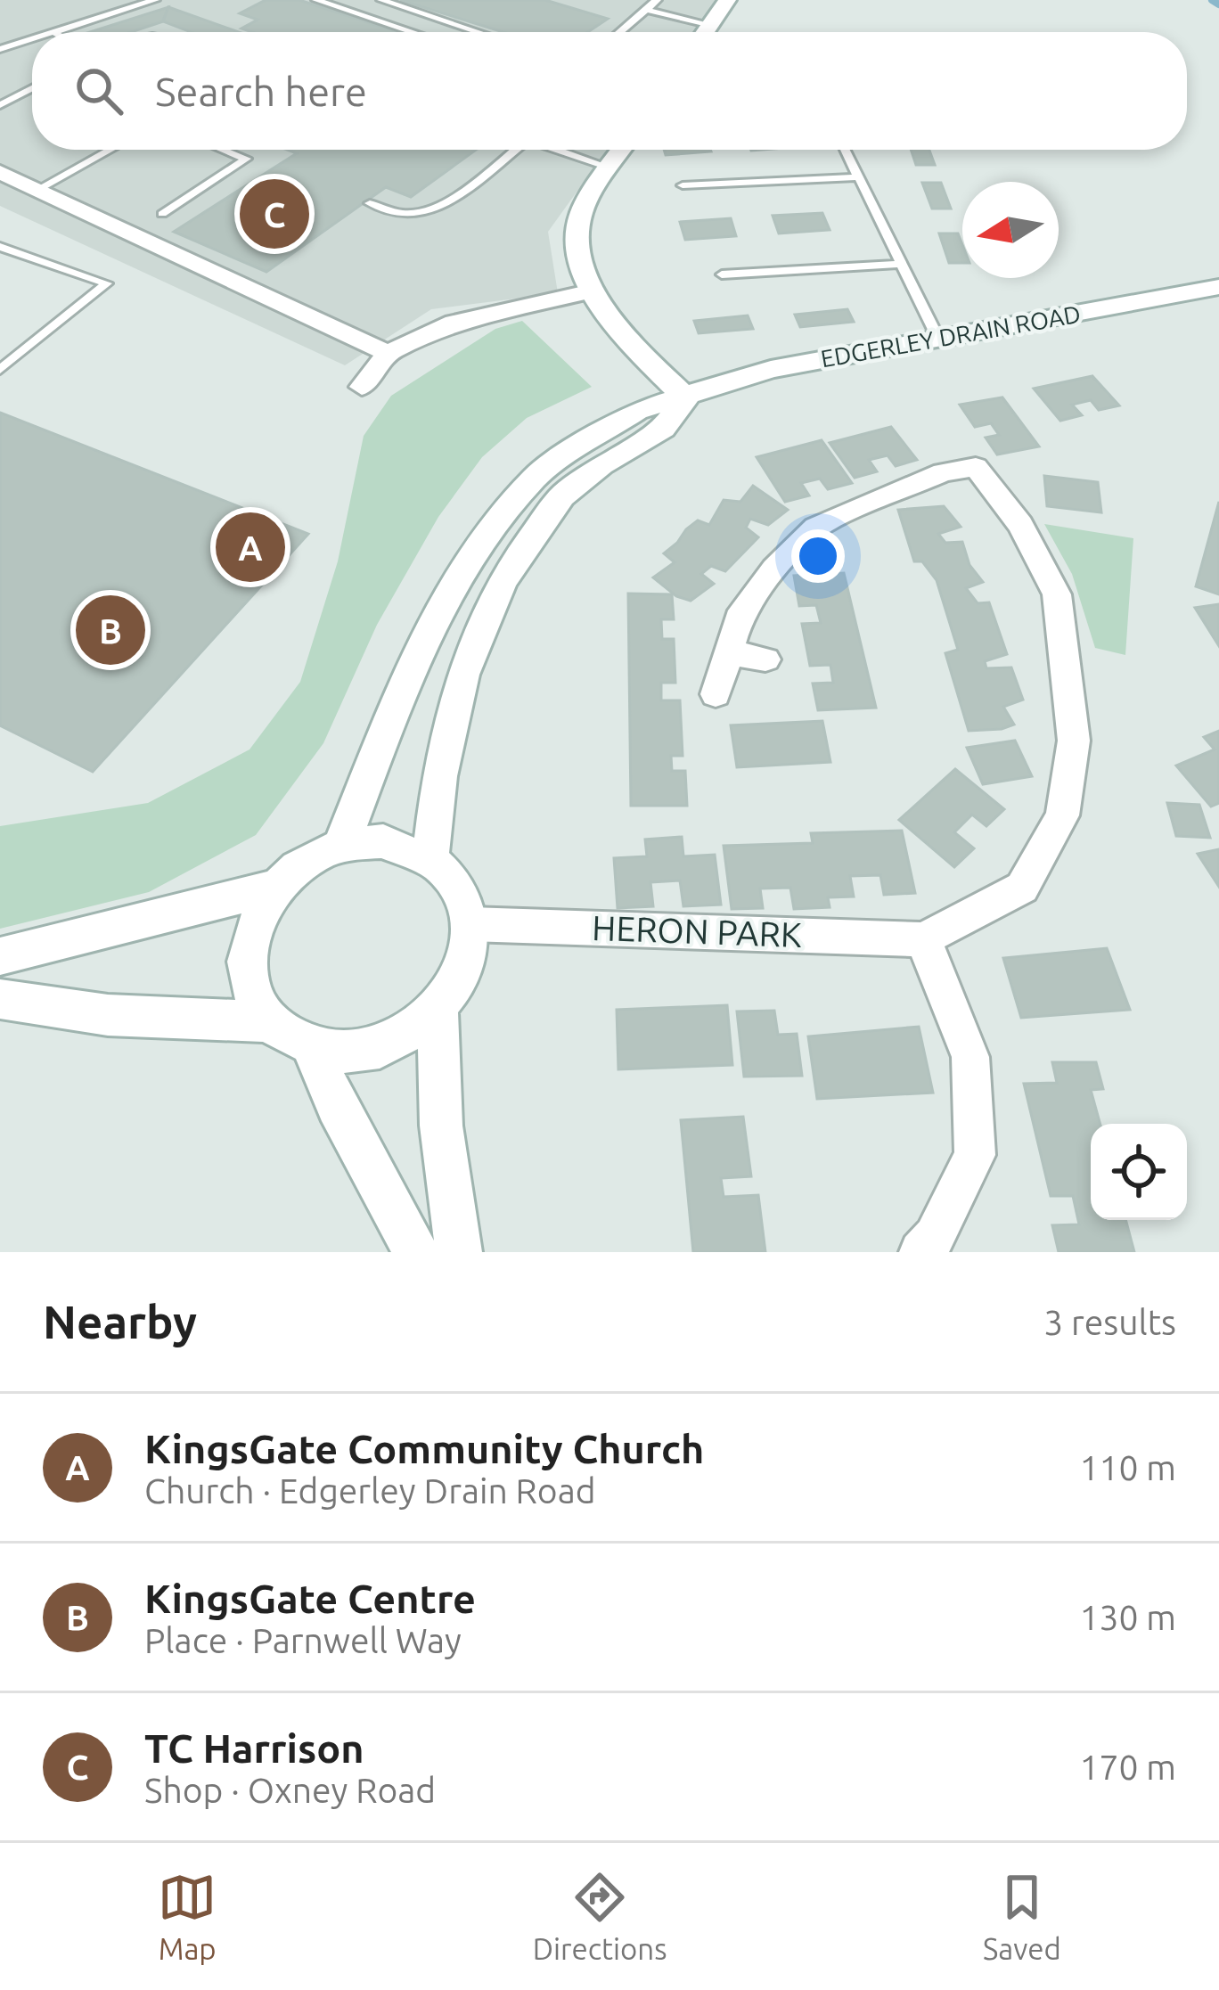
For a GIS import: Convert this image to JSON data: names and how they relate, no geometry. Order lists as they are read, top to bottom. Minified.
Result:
{"streets":{"street":["EDGERLEY DRAIN ROAD","HERON PARK"]},"crossings":[["EDGERLEY DRAIN ROAD","HERON PARK"]],"north":"left","page":{"search":"Search here","pins":["C","A","B"],"heading":["Nearby","3 results"],"list":[{"mark":"A","name":"KingsGate Community Church","note":"Church · Edgerley Drain Road","value":"110 m"},{"mark":"B","name":"KingsGate Centre","note":"Place · Parnwell Way","value":"130 m"},{"mark":"C","name":"TC Harrison","note":"Shop · Oxney Road","value":"170 m"}],"nav":["Map","Directions","Saved"]}}
